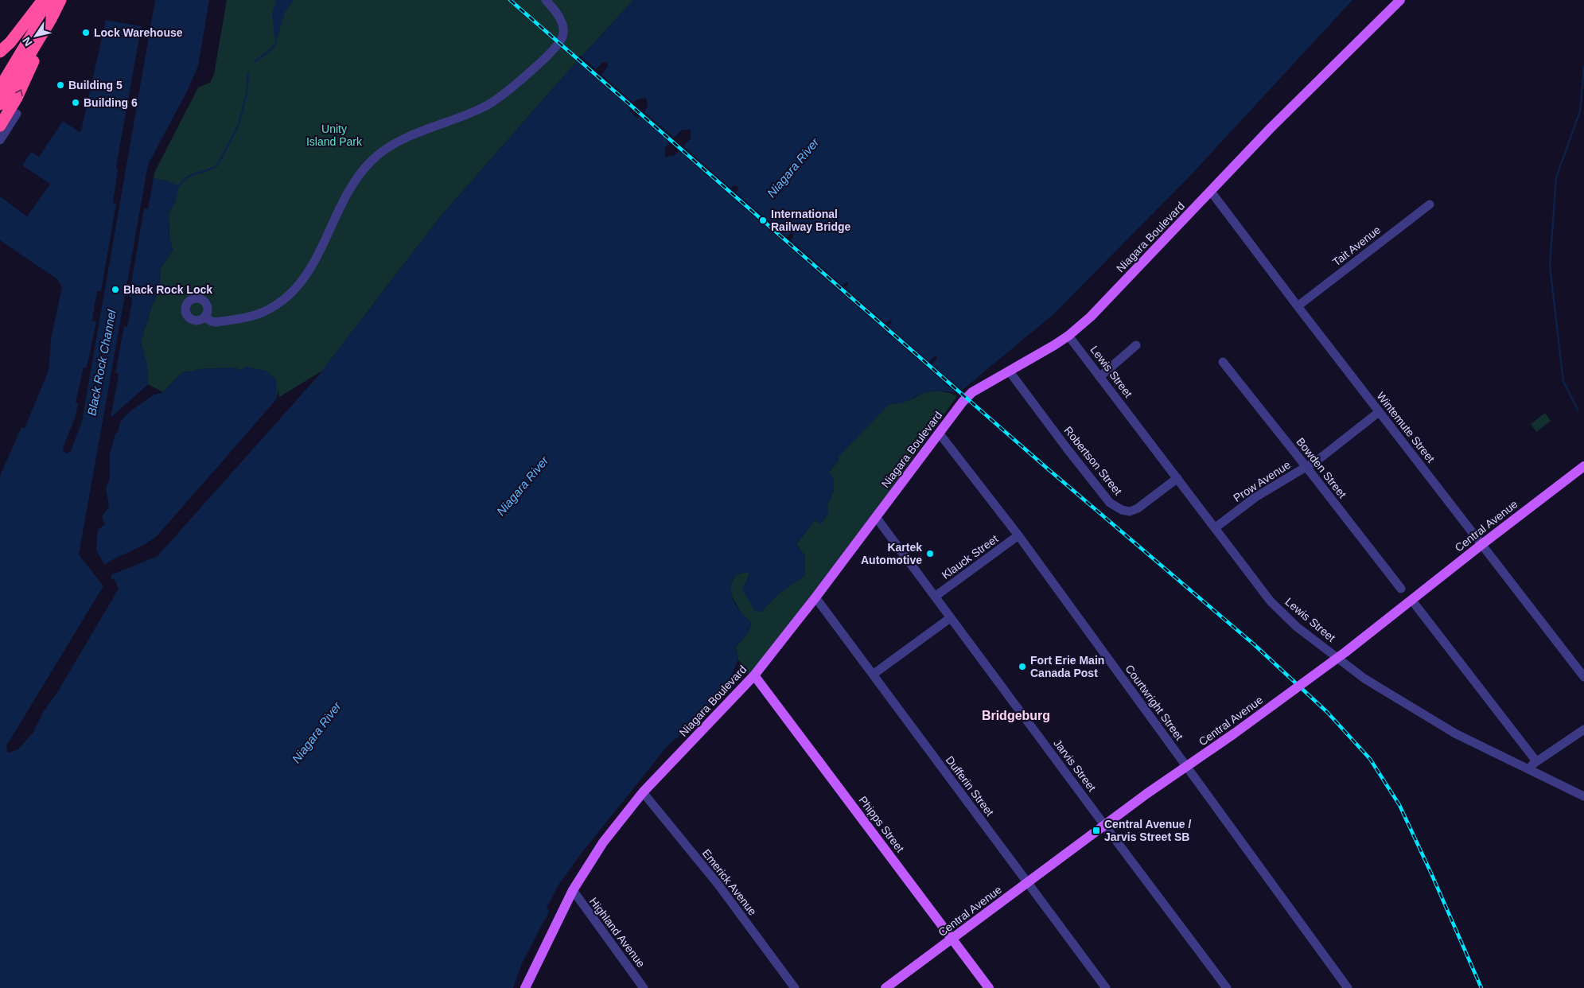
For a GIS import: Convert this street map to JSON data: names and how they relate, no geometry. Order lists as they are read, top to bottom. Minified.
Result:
{"streets":{"main road":["Niagara Boulevard","Central Avenue","Phipps Street"],"street":["Tait Avenue","Lewis Street","Wintemute Street","Robertson Street","Bowden Street","Prow Avenue","Klauck Street","Courtwright Street","Jarvis Street","Dufferin Street","Emerick Avenue","Highland Avenue"]},"crossings":[["Niagara Boulevard","Lewis Street"],["Niagara Boulevard","Wintemute Street"],["Niagara Boulevard","Robertson Street"],["Niagara Boulevard","Courtwright Street"],["Niagara Boulevard","Jarvis Street"],["Niagara Boulevard","Dufferin Street"],["Niagara Boulevard","Phipps Street"],["Niagara Boulevard","Emerick Avenue"],["Niagara Boulevard","Highland Avenue"],["Tait Avenue","Wintemute Street"],["Lewis Street","Robertson Street"],["Lewis Street","Prow Avenue"],["Wintemute Street","Prow Avenue"],["Wintemute Street","Central Avenue"],["Bowden Street","Prow Avenue"],["Central Avenue","Courtwright Street"],["Central Avenue","Jarvis Street"],["Central Avenue","Dufferin Street"],["Central Avenue","Phipps Street"],["Klauck Street","Courtwright Street"],["Klauck Street","Jarvis Street"]],"districts":["Bridgeburg"],"water":["Niagara River","Black Rock Channel"],"parks":["Unity Island Park"],"places":{"other":["Lock Warehouse","Building 5","Building 6","International Railway Bridge","Black Rock Lock","Kartek Automotive","Fort Erie Main Canada Post"],"transit":["Central Avenue / Jarvis Street SB"]},"north":"bottom left"}
